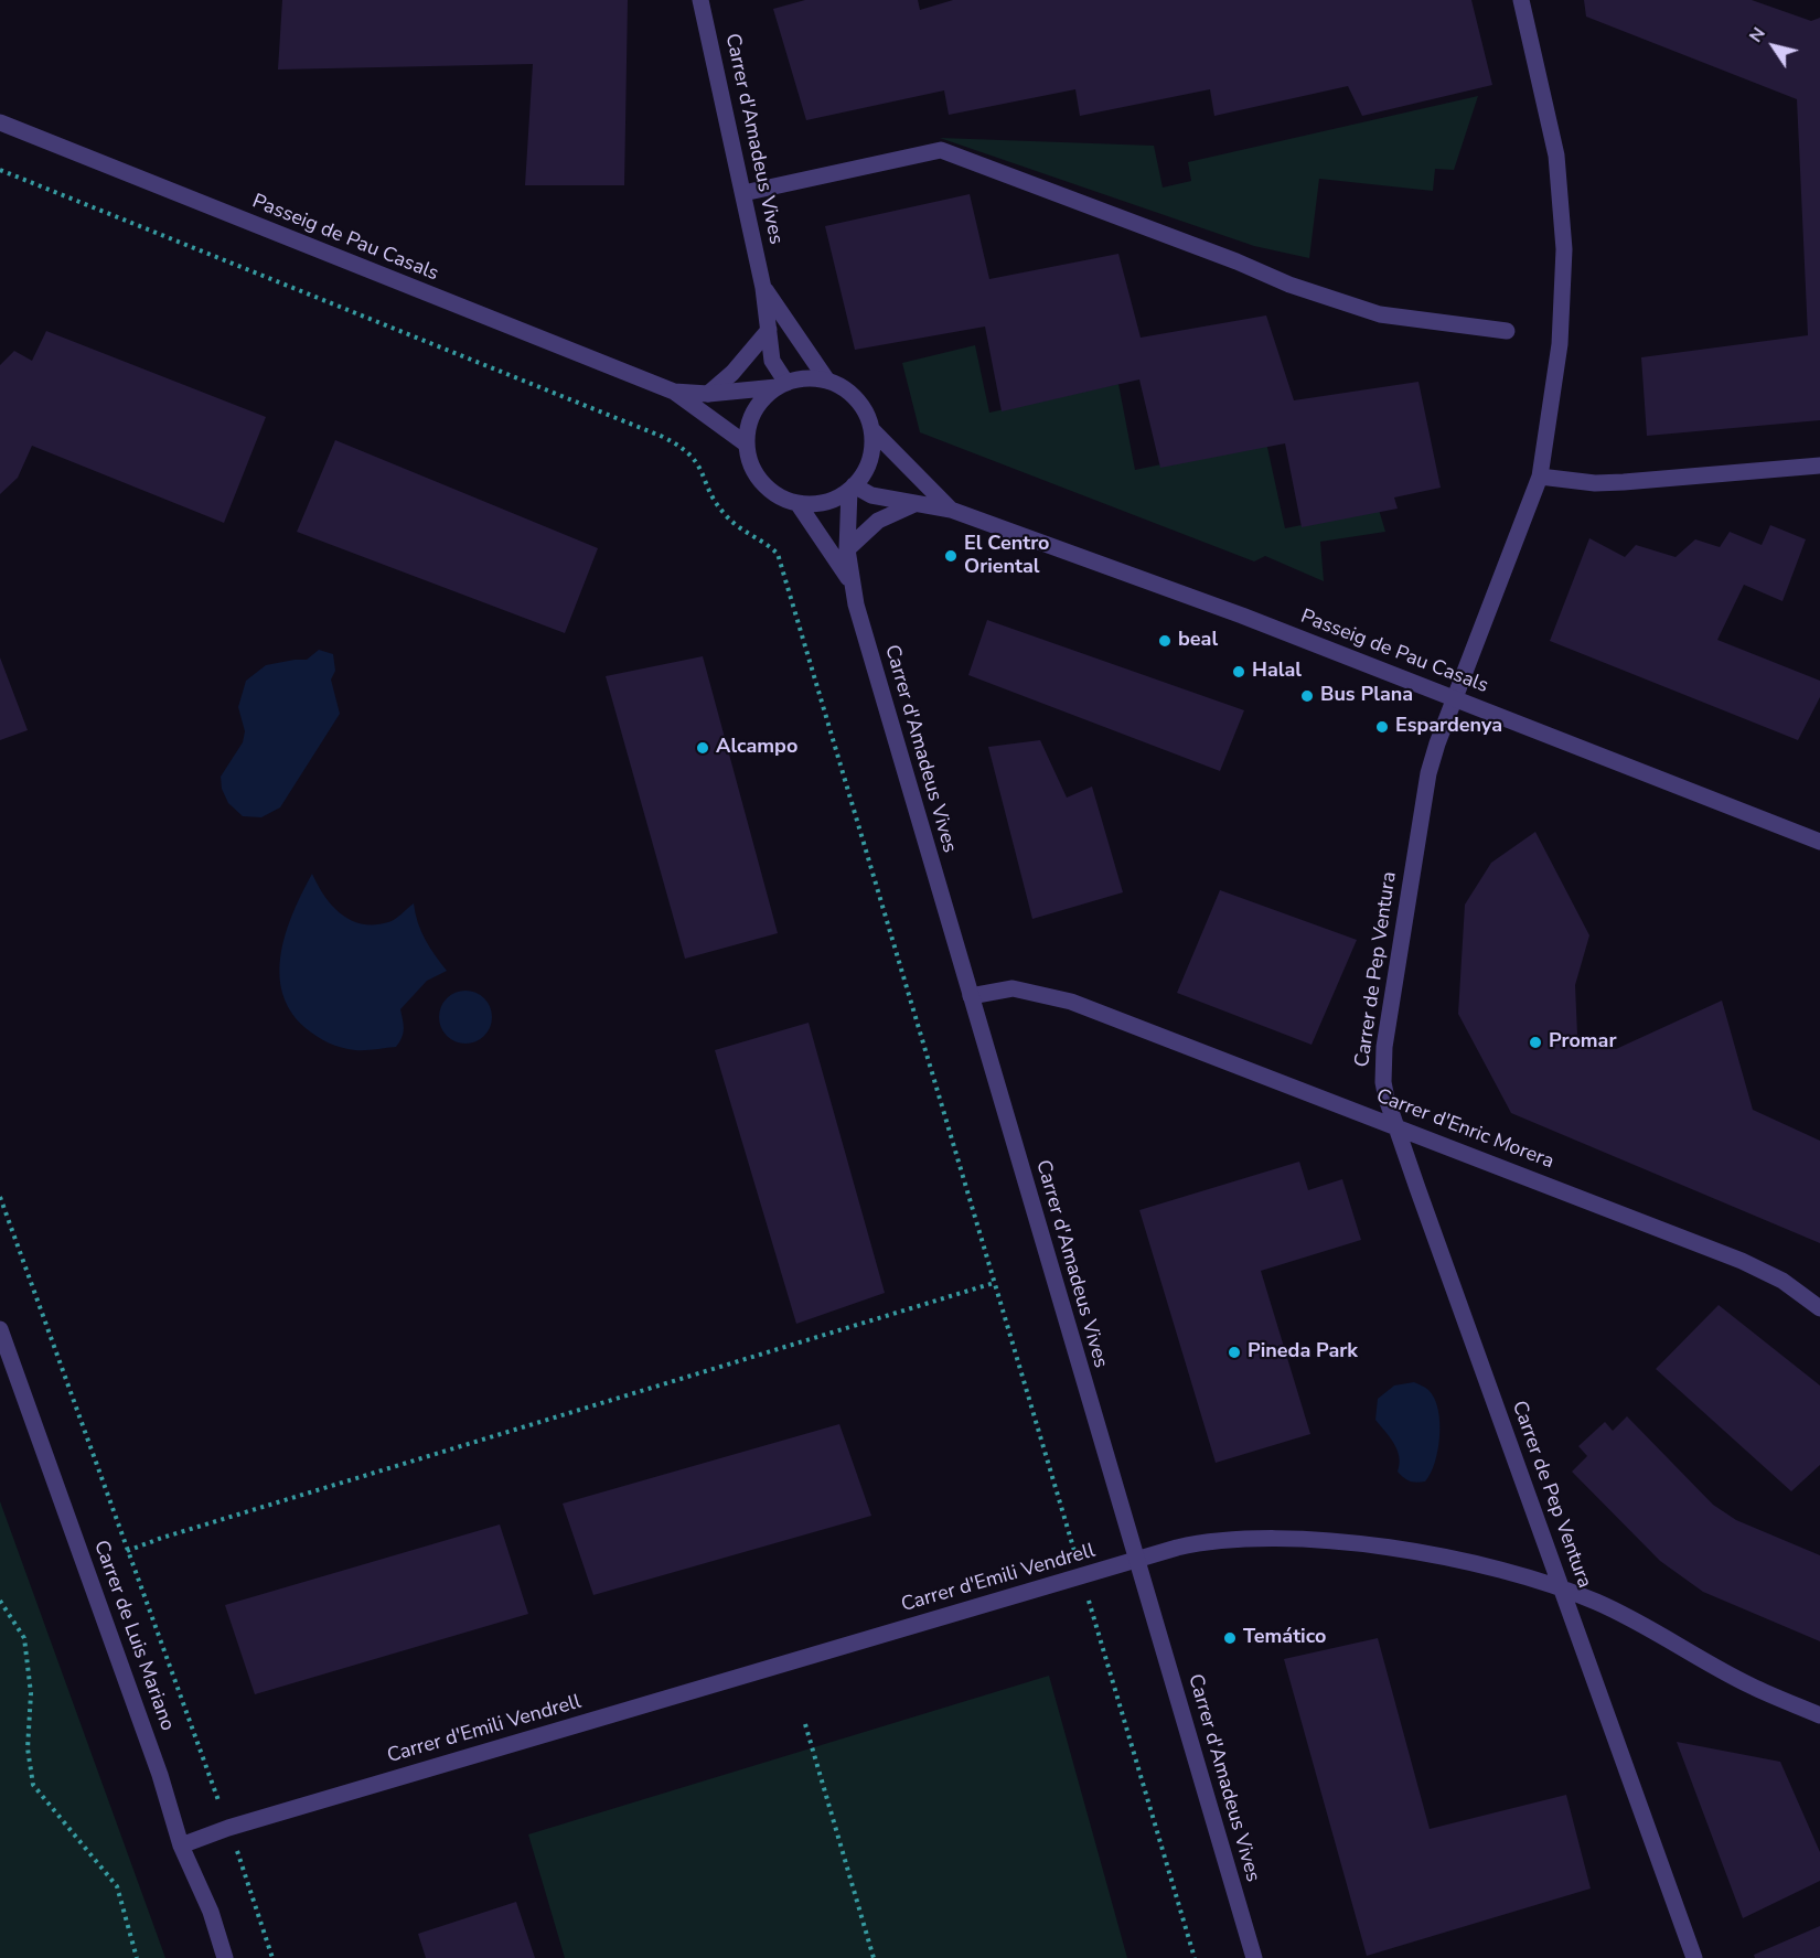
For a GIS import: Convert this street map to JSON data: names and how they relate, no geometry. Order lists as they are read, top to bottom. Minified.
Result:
{"streets":{"street":["Carrer d'Amadeus Vives","Passeig de Pau Casals","Carrer de Pep Ventura","Carrer d'Enric Morera","Carrer d'Emili Vendrell","Carrer de Luis Mariano"]},"crossings":[["Carrer d'Amadeus Vives","Passeig de Pau Casals"],["Carrer d'Amadeus Vives","Carrer d'Enric Morera"],["Carrer d'Amadeus Vives","Carrer d'Emili Vendrell"],["Passeig de Pau Casals","Carrer de Pep Ventura"],["Carrer de Pep Ventura","Carrer d'Enric Morera"],["Carrer de Pep Ventura","Carrer d'Emili Vendrell"],["Carrer d'Emili Vendrell","Carrer de Luis Mariano"]],"places":["El Centro Oriental","beal","Halal","Bus Plana","Espardenya","Alcampo","Promar","Pineda Park","Temático"],"north":"top left"}
